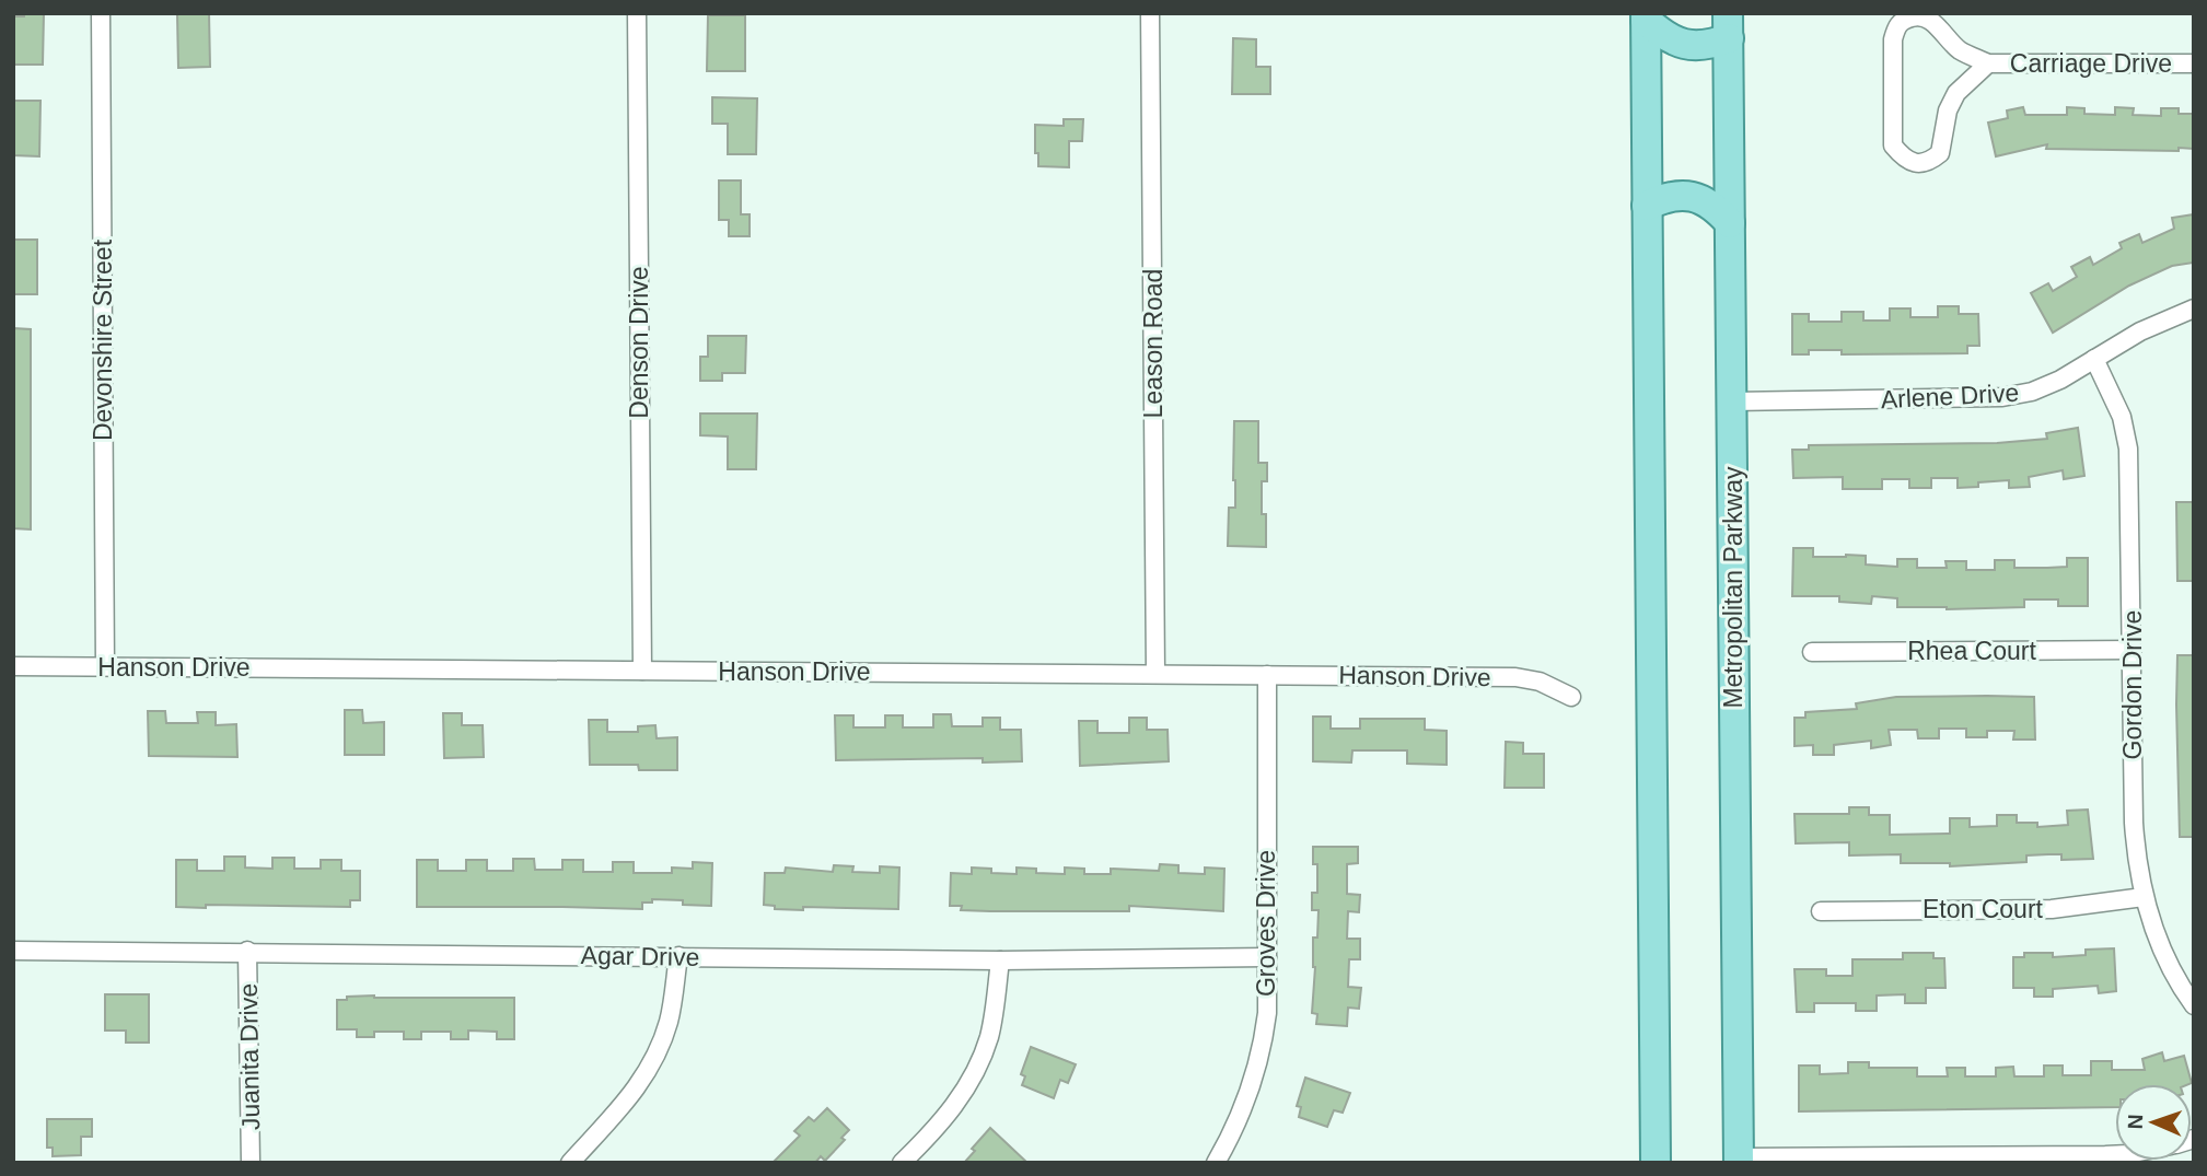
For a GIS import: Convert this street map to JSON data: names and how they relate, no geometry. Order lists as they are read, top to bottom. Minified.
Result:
{"streets":{"main road":["Metropolitan Parkway"],"street":["Carriage Drive","Devonshire Street","Denson Drive","Leason Road","Arlene Drive","Rhea Court","Hanson Drive","Gordon Drive","Eton Court","Groves Drive","Agar Drive","Juanita Drive"]},"crossings":[["Devonshire Street","Hanson Drive"],["Denson Drive","Hanson Drive"],["Leason Road","Hanson Drive"],["Arlene Drive","Metropolitan Parkway"],["Arlene Drive","Gordon Drive"],["Rhea Court","Gordon Drive"],["Hanson Drive","Groves Drive"],["Gordon Drive","Eton Court"],["Groves Drive","Agar Drive"],["Agar Drive","Juanita Drive"]],"north":"left"}
